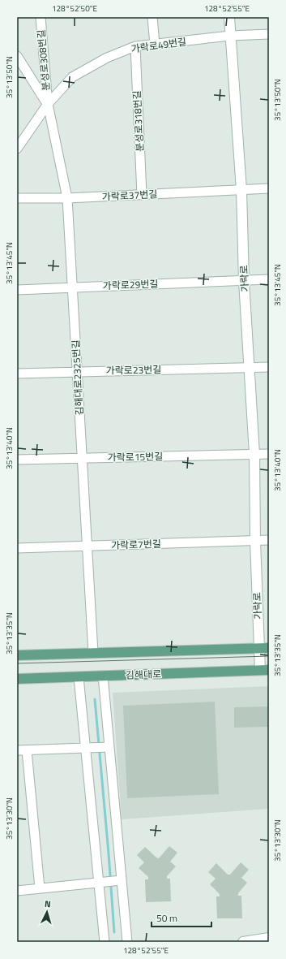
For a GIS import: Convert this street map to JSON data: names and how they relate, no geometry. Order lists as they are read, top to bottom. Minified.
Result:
{"streets":{"main road":["김해대로"],"street":["가락로49번길","분성로308번길","분성로318번길","가락로37번길","가락로","가락로29번길","가락로23번길","김해대로2325번길","가락로15번길","가락로7번길"]},"crossings":[["가락로49번길","분성로308번길"],["가락로49번길","분성로318번길"],["가락로49번길","가락로"],["가락로49번길","김해대로2325번길"],["분성로308번길","김해대로2325번길"],["분성로318번길","가락로37번길"],["가락로37번길","가락로"],["가락로37번길","김해대로2325번길"],["가락로","가락로29번길"],["가락로","가락로23번길"],["가락로","가락로15번길"],["가락로","가락로7번길"],["가락로","김해대로"],["가락로29번길","김해대로2325번길"],["가락로23번길","김해대로2325번길"],["김해대로2325번길","가락로15번길"],["김해대로2325번길","가락로7번길"]],"scale_bar":"50 m","north":"top","coordinates":["128°52'50\"E","128°52'55\"E","35°13'50\"N","35°13'45\"N","35°13'40\"N","35°13'35\"N","35°13'30\"N"]}
